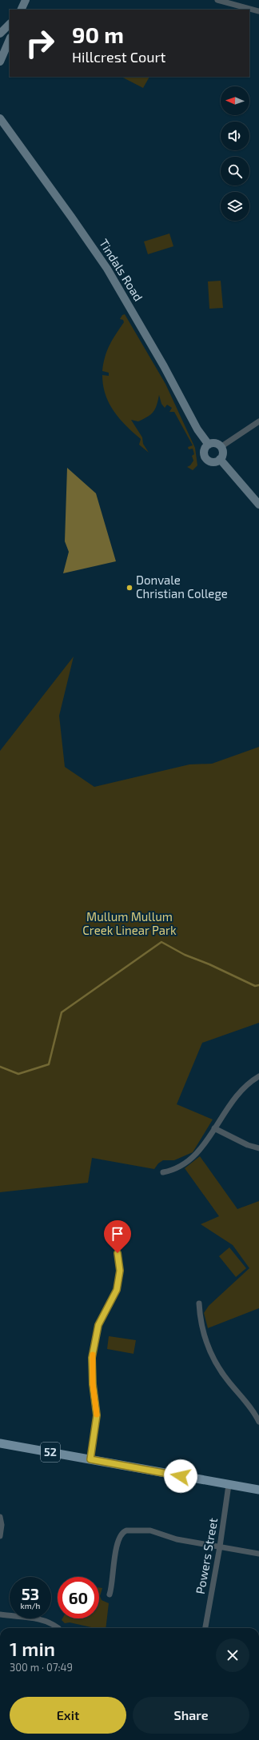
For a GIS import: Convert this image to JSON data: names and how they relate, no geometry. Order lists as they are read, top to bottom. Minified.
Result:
{"streets":{"main road":["Tindals Road","52"],"street":["Powers Street"]},"crossings":[["52","Powers Street"]],"parks":["Mullum Mullum Creek Linear Park"],"places":["Donvale Christian College"],"north":"left","page":{"turn":["90 m","Hillcrest Court"],"speed":"53 km/h","limit":"60","heading":["1 min","300 m · 07:49"],"buttons":["Exit","Share"]}}
